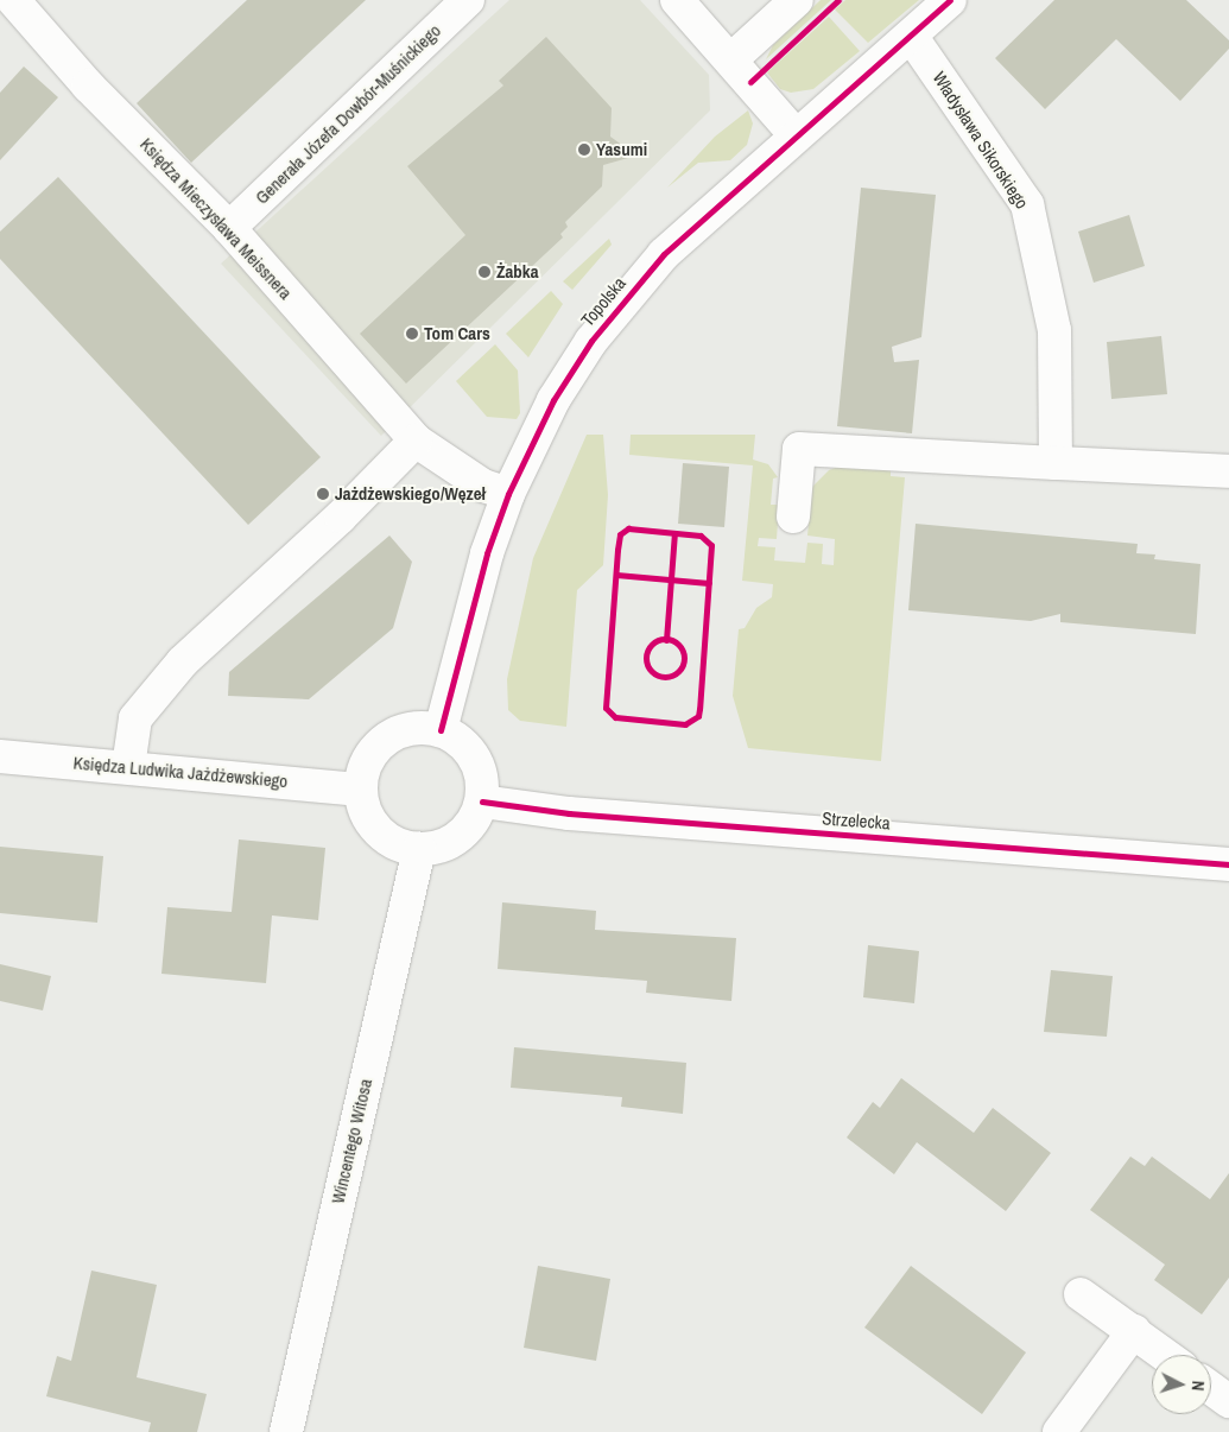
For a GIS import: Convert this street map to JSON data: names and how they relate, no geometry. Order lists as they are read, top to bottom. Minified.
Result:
{"streets":{"street":["Generała Józefa Dowbór-Muśnickiego","Władysława Sikorskiego","Księdza Mieczysława Meissnera","Topolska","Księdza Ludwika Jażdżewskiego","Strzelecka","Wincentego Witosa"]},"crossings":[["Generała Józefa Dowbór-Muśnickiego","Księdza Mieczysława Meissnera"],["Władysława Sikorskiego","Topolska"],["Księdza Mieczysława Meissnera","Topolska"],["Topolska","Księdza Ludwika Jażdżewskiego"],["Topolska","Strzelecka"],["Topolska","Wincentego Witosa"],["Księdza Ludwika Jażdżewskiego","Strzelecka"],["Księdza Ludwika Jażdżewskiego","Wincentego Witosa"],["Strzelecka","Wincentego Witosa"]],"places":["Yasumi","Żabka","Tom Cars","Jażdżewskiego/Węzeł"],"north":"right"}
